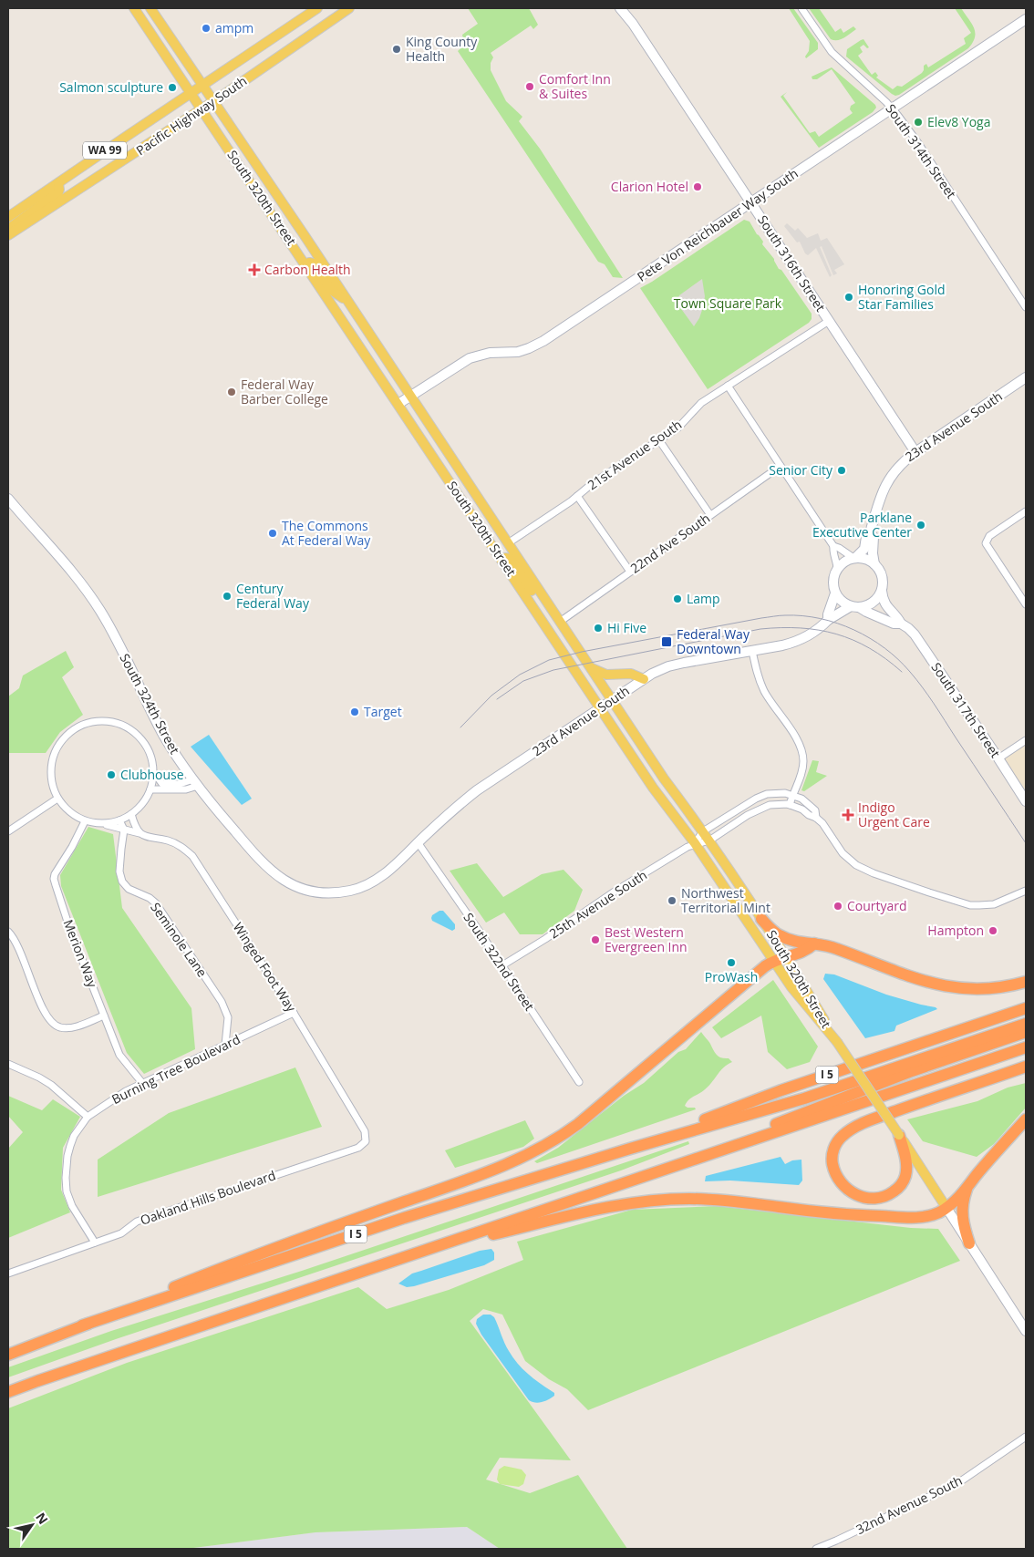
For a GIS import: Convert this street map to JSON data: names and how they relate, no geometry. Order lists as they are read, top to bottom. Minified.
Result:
{"streets":{"highway":["I 5"],"main road":["Pacific Highway South","WA 99","South 320th Street"],"street":["South 314th Street","Pete Von Reichbauer Way South","South 316th Street","23rd Avenue South","21st Avenue South","22nd Ave South","South 324th Street","South 317th Street","25th Avenue South","Seminole Lane","Merion Way","South 322nd Street","Winged Foot Way","Burning Tree Boulevard","Oakland Hills Boulevard","32nd Avenue South"]},"crossings":[["Pacific Highway South","South 320th Street"],["South 314th Street","Pete Von Reichbauer Way South"],["South 320th Street","Pete Von Reichbauer Way South"],["South 320th Street","23rd Avenue South"],["South 320th Street","21st Avenue South"],["South 320th Street","22nd Ave South"],["South 320th Street","25th Avenue South"],["Pete Von Reichbauer Way South","South 316th Street"],["South 316th Street","23rd Avenue South"],["South 316th Street","21st Avenue South"],["23rd Avenue South","South 324th Street"],["23rd Avenue South","South 317th Street"],["23rd Avenue South","South 322nd Street"],["25th Avenue South","South 322nd Street"],["Seminole Lane","Winged Foot Way"],["Seminole Lane","Burning Tree Boulevard"],["Merion Way","Winged Foot Way"],["Merion Way","Burning Tree Boulevard"],["Winged Foot Way","Burning Tree Boulevard"],["Winged Foot Way","Oakland Hills Boulevard"],["Burning Tree Boulevard","Oakland Hills Boulevard"]],"parks":["Town Square Park"],"places":{"other":["ampm","King County Health","Comfort Inn & Suites","Salmon sculpture","Elev8 Yoga","Clarion Hotel","Honoring Gold Star Families","Federal Way Barber College","Senior City","Parklane Executive Center","The Commons At Federal Way","Century Federal Way","Lamp","Hi Five","Target","Clubhouse","Northwest Territorial Mint","Courtyard","Hampton","Best Western Evergreen Inn","ProWash"],"health":["Carbon Health","Indigo Urgent Care"],"transit":["Federal Way Downtown"]},"north":"top right"}
